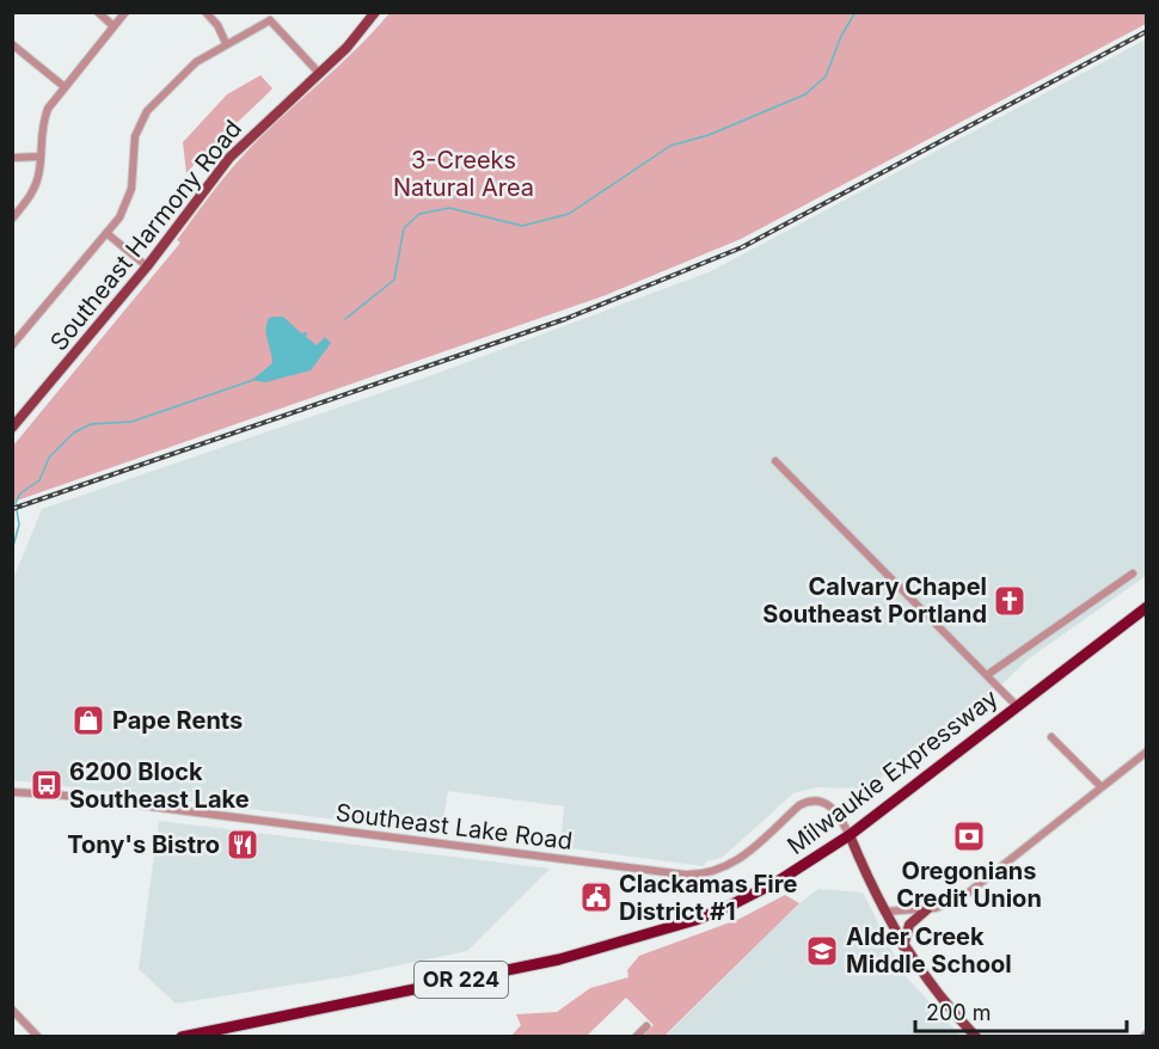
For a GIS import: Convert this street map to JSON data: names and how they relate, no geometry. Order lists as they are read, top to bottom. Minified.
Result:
{"streets":{"highway":["Milwaukie Expressway","OR 224"],"main road":["Southeast Harmony Road"],"street":["Southeast Lake Road"]},"crossings":[["Milwaukie Expressway","Southeast Lake Road"]],"parks":["3-Creeks Natural Area"],"places":{"church":["Calvary Chapel Southeast Portland"],"shop":["Pape Rents"],"bus stop":["6200 Block Southeast Lake"],"bank":["Oregonians Credit Union"],"restaurant":["Tony's Bistro"],"public building":["Clackamas Fire District #1"],"school or university":["Alder Creek Middle School"]},"scale_bar":"200 m"}
